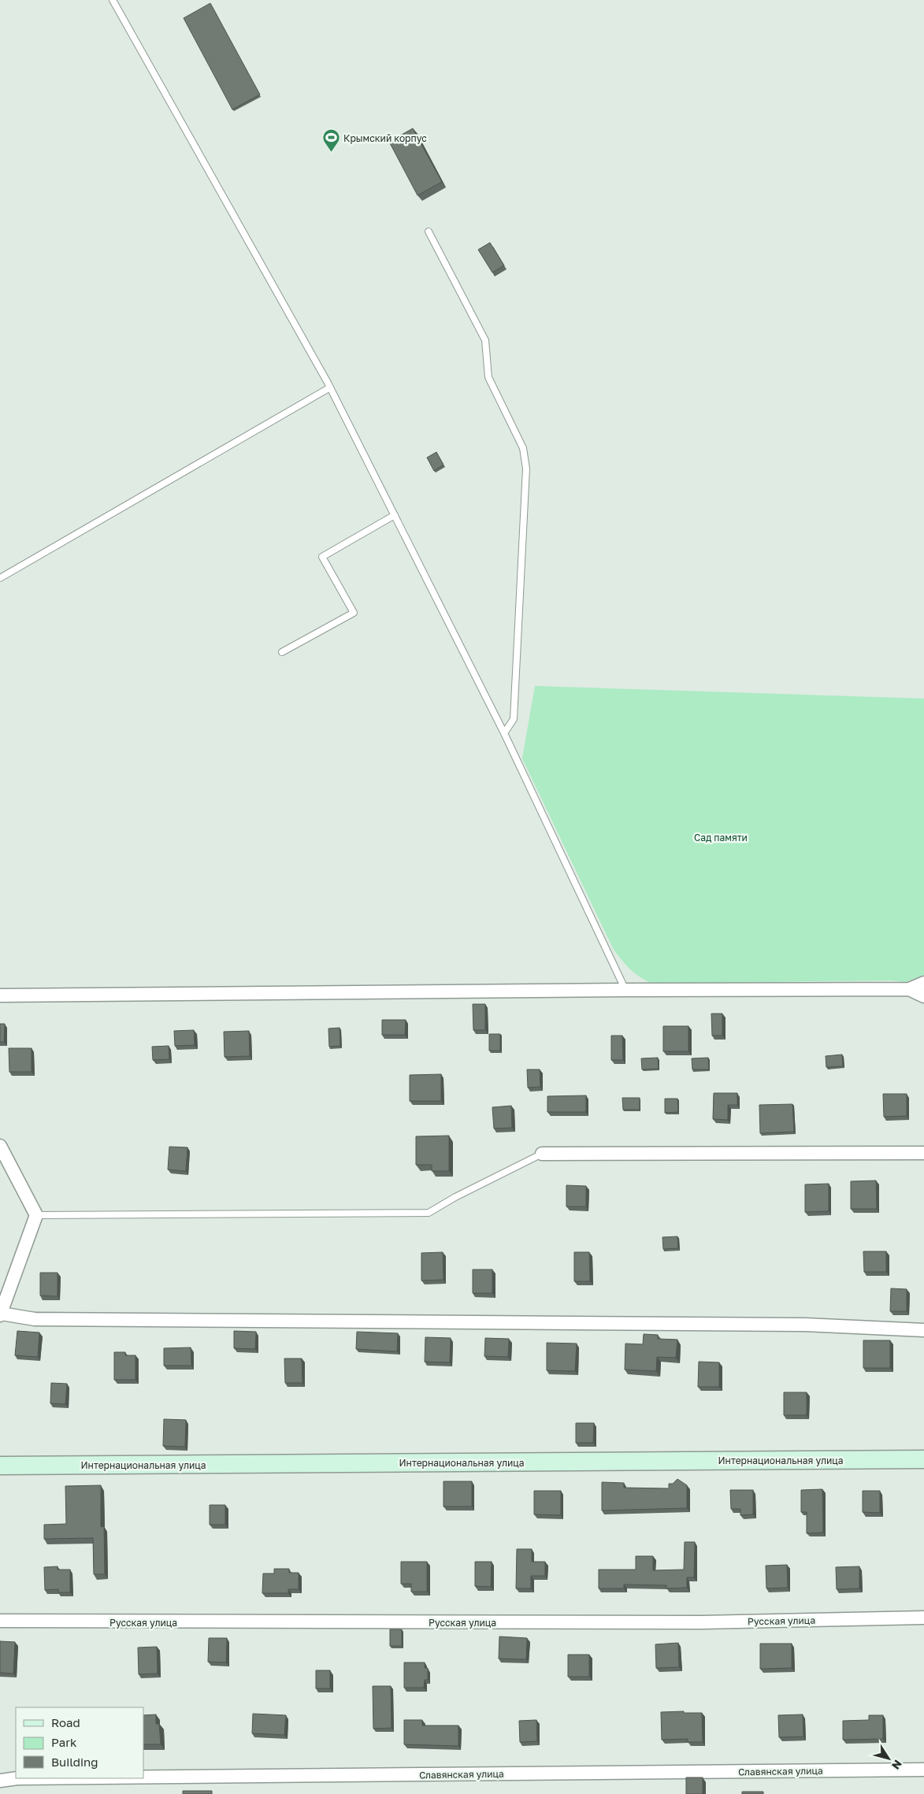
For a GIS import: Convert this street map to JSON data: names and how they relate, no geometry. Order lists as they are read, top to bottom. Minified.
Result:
{"streets":{"street":["Интернациональная улица","Русская улица","Славянская улица"]},"parks":["Сад памяти"],"places":{"sports":["Крымский корпус"]},"legend":["Road","Park","Building"],"north":"bottom right"}
